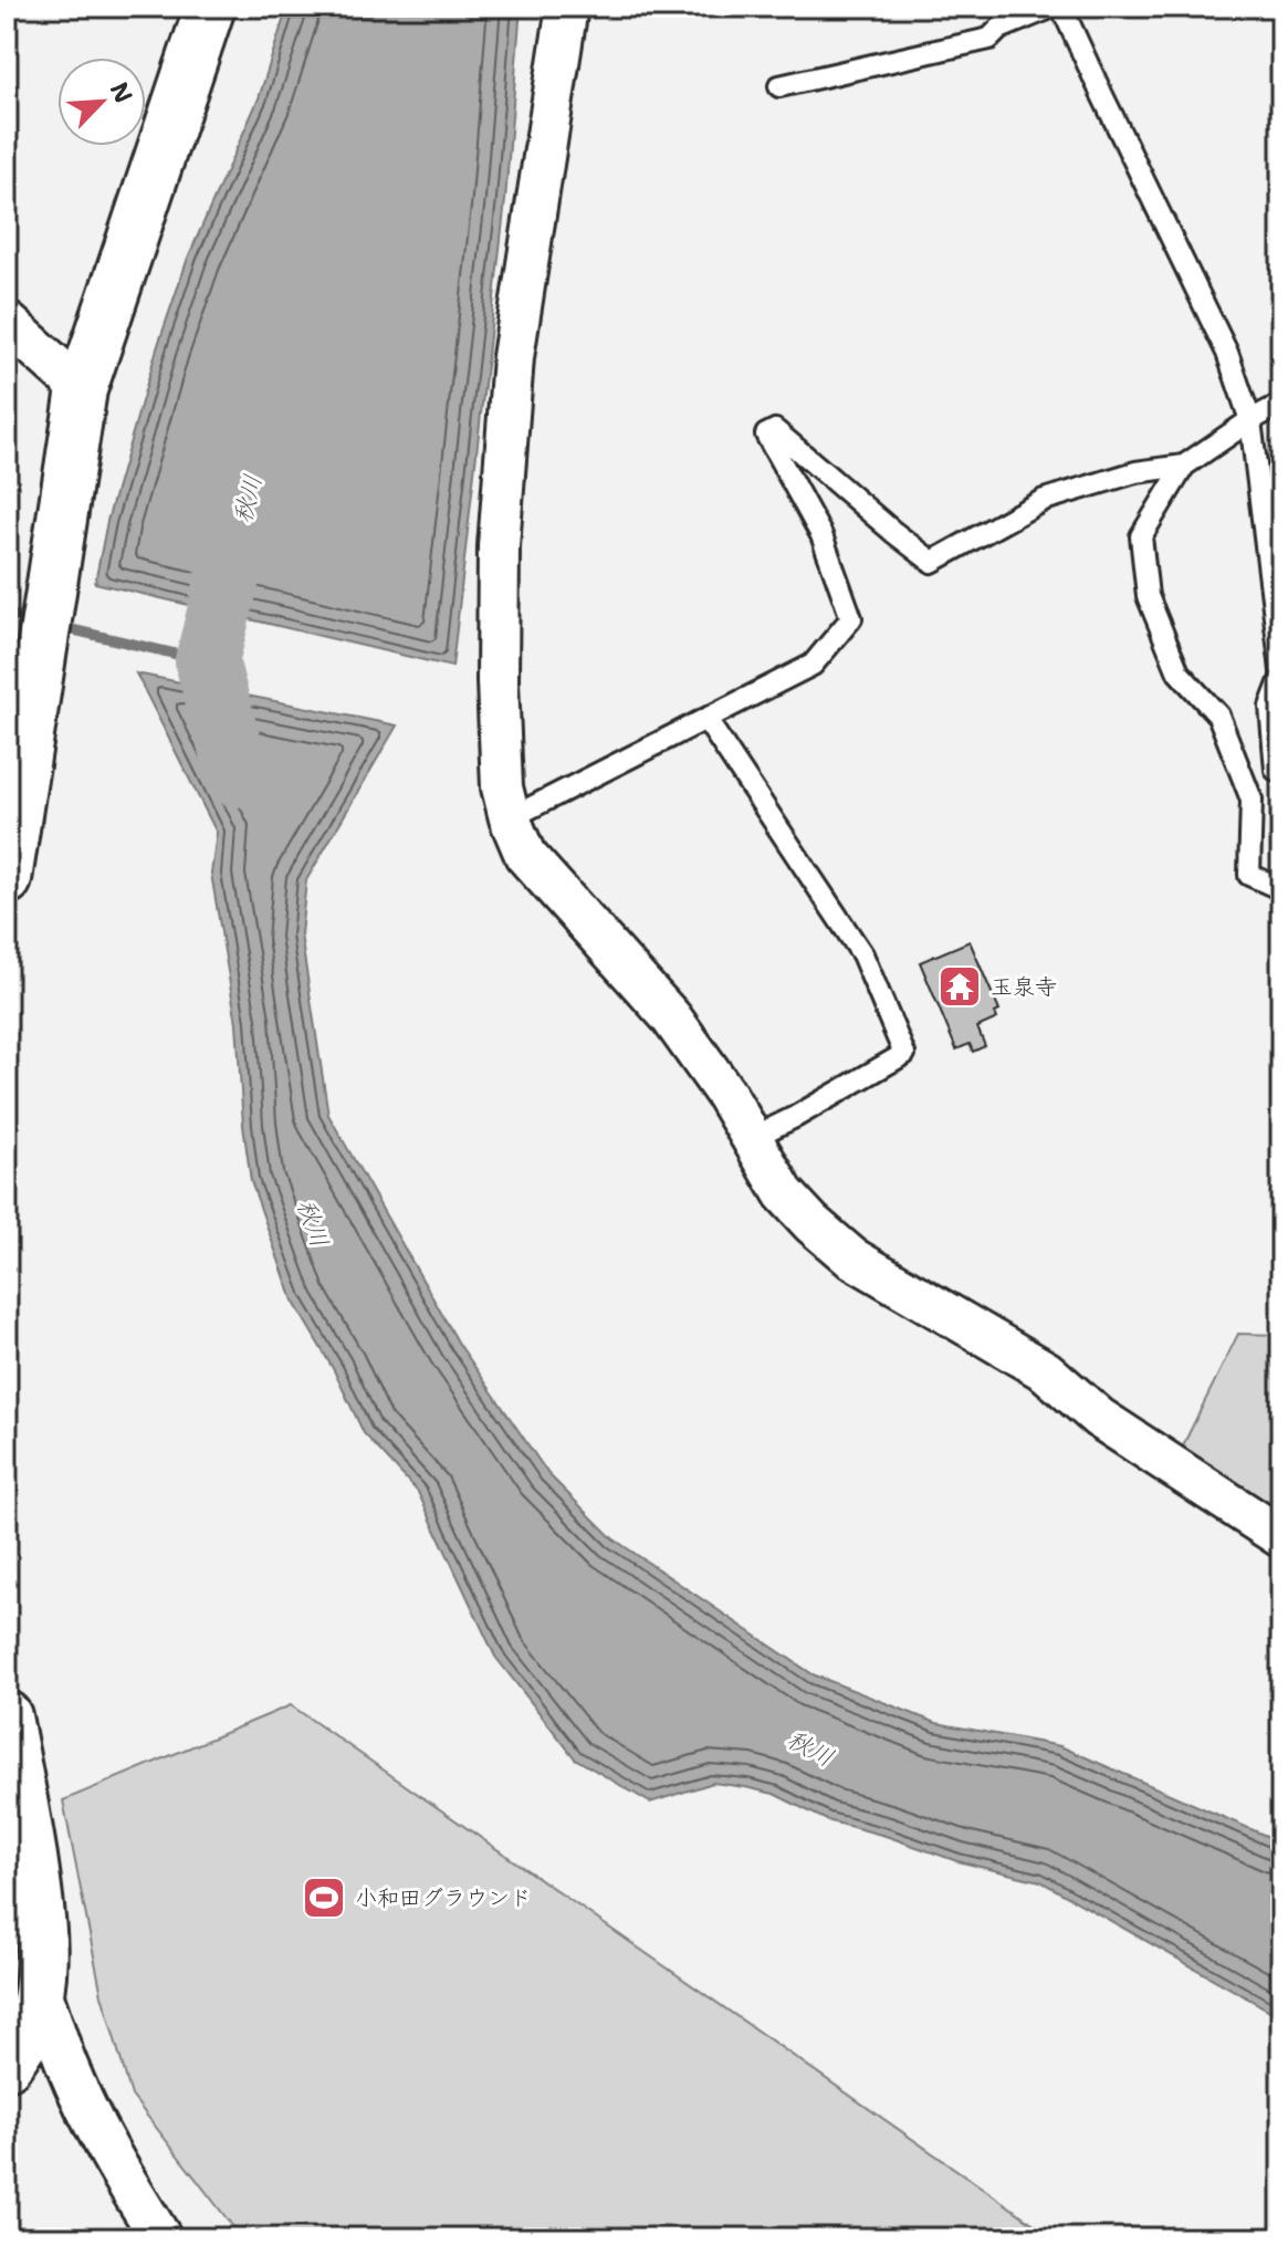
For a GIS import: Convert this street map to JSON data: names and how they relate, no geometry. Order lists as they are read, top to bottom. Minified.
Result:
{"water":["秋川"],"places":{"temple":["玉泉寺"],"sports":["小和田グラウンド"]},"north":"top right"}
